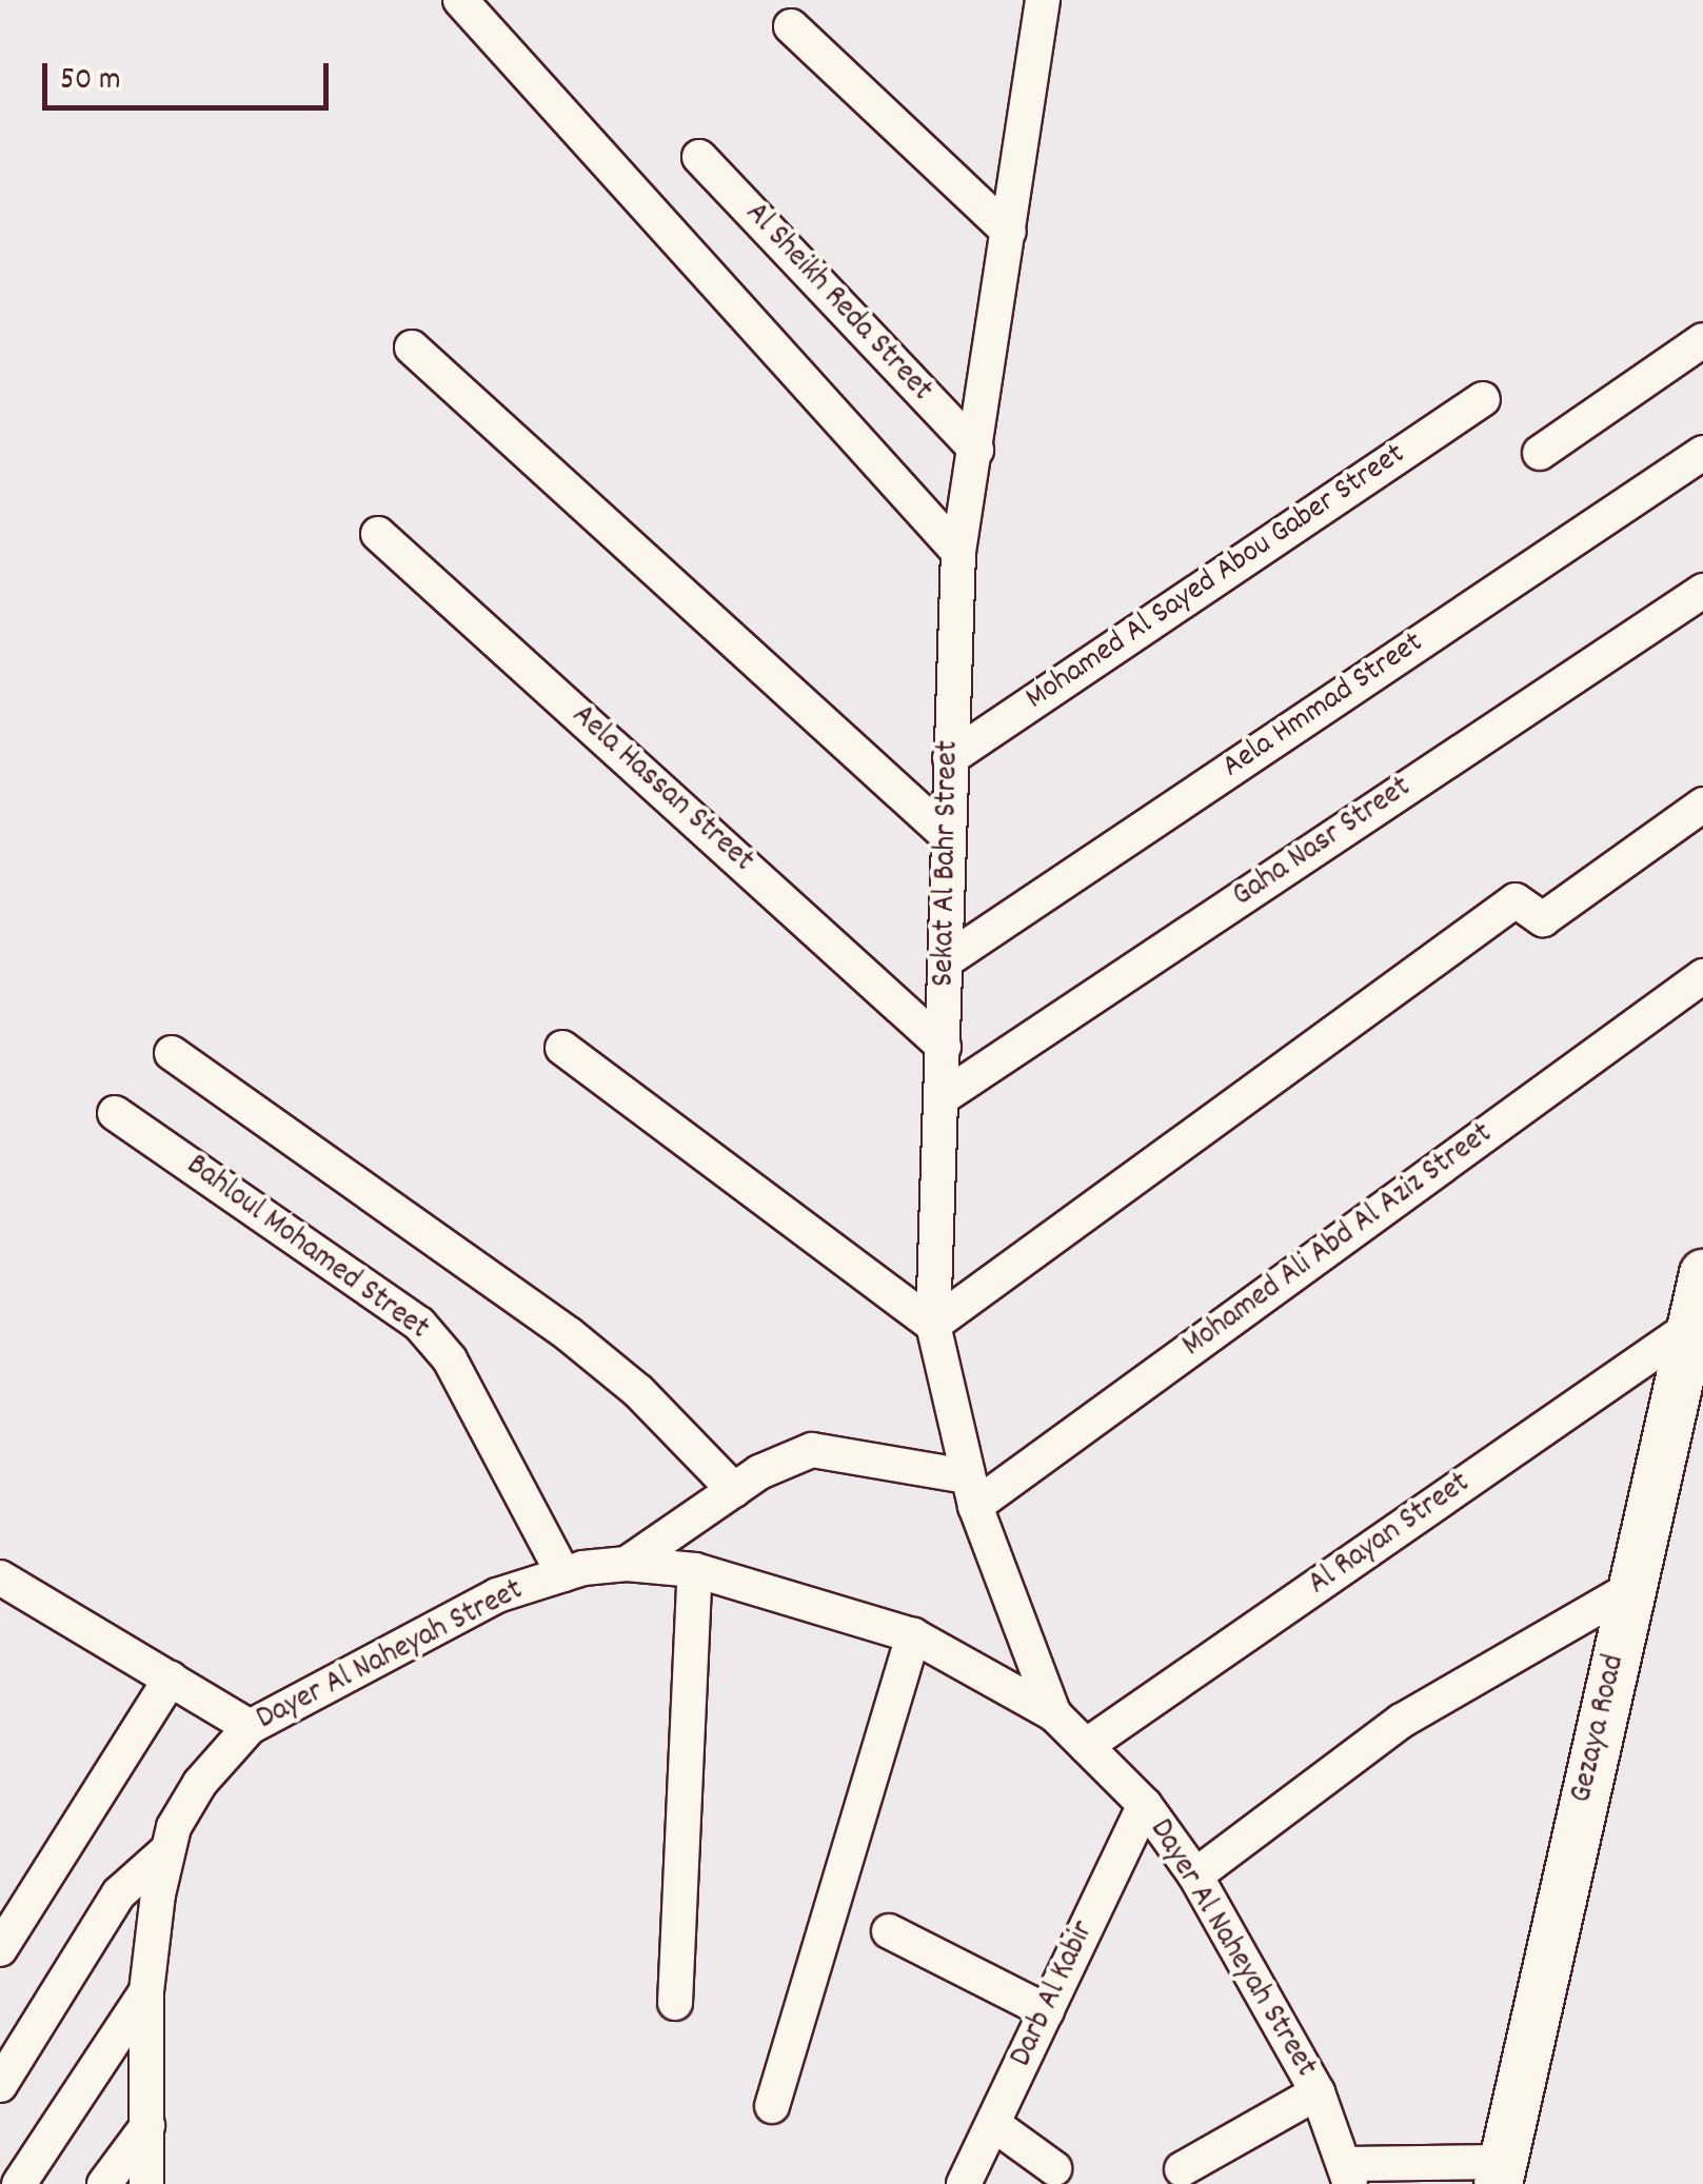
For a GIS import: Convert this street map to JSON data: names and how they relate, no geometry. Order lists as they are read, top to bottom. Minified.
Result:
{"streets":{"street":["Al Sheikh Reda Street","Mohamed Al Sayed Abou Gaber Street","Aela Hmmad Street","Aela Hassan Street","Gaha Nasr Street","Sekat Al Bahr Street","Mohamed Ali Abd Al Aziz Street","Bahloul Mohamed Street","Al Rayan Street","Dayer Al Naheyah Street","Gezaya Road","Darb Al Kabir"]},"crossings":[["Al Sheikh Reda Street","Sekat Al Bahr Street"],["Mohamed Al Sayed Abou Gaber Street","Sekat Al Bahr Street"],["Aela Hmmad Street","Sekat Al Bahr Street"],["Aela Hassan Street","Sekat Al Bahr Street"],["Gaha Nasr Street","Sekat Al Bahr Street"],["Sekat Al Bahr Street","Mohamed Ali Abd Al Aziz Street"],["Sekat Al Bahr Street","Dayer Al Naheyah Street"],["Bahloul Mohamed Street","Dayer Al Naheyah Street"],["Al Rayan Street","Dayer Al Naheyah Street"],["Al Rayan Street","Gezaya Road"],["Dayer Al Naheyah Street","Darb Al Kabir"]],"scale_bar":"50 m"}
